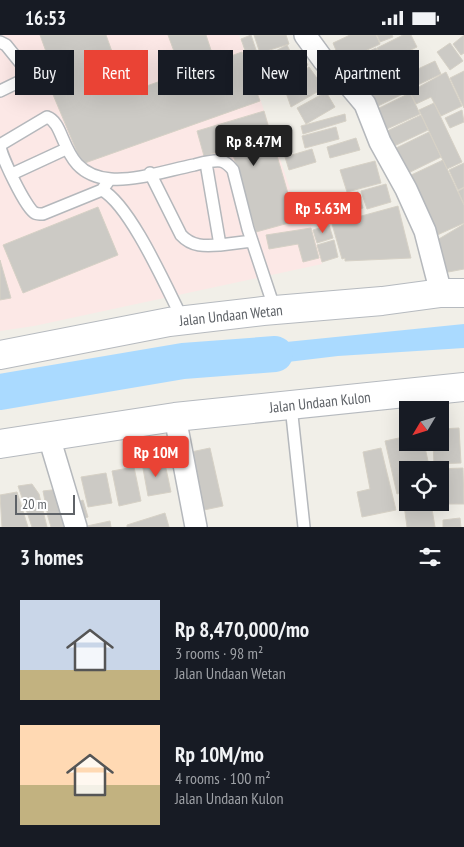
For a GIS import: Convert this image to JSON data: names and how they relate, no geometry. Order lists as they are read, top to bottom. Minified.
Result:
{"streets":{"main road":["Jalan Undaan Wetan","Jalan Undaan Kulon"]},"scale_bar":"20 m","north":"bottom left","page":{"status":"16:53","chip":["Buy","Rent","Filters","New","Apartment"],"price":["Rp 8.47M","Rp 5.63M","Rp 10M"],"scale":"20 m","heading":"3 homes","list":[{"name":"Rp 8,470,000/mo","note":"3 rooms · 98 m² · Jalan Undaan Wetan"},{"name":"Rp 10M/mo","note":"4 rooms · 100 m² · Jalan Undaan Kulon"}]}}
